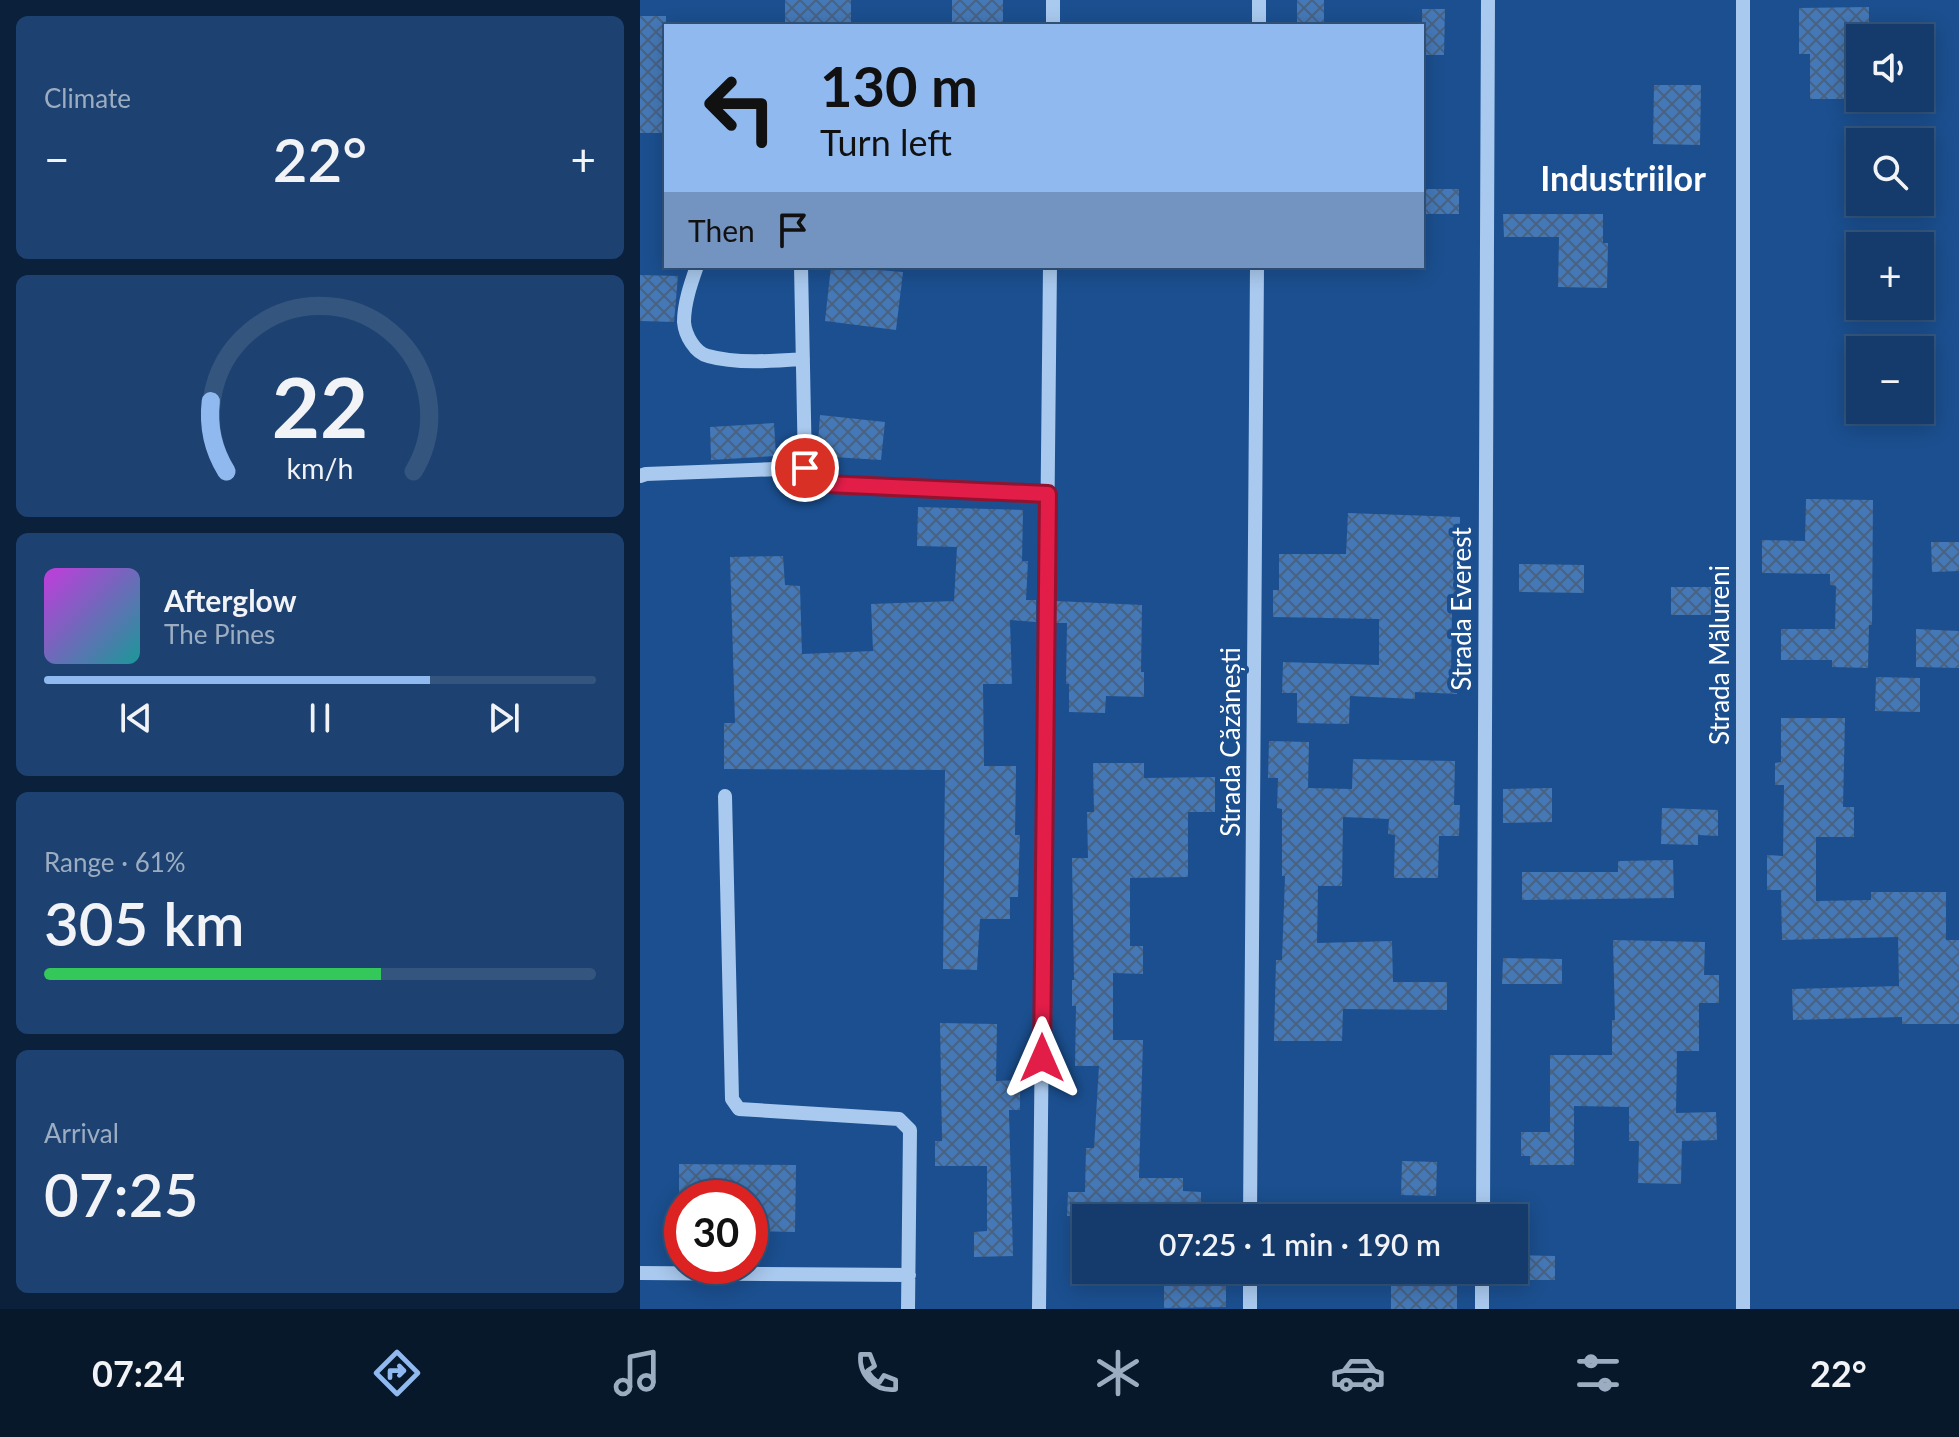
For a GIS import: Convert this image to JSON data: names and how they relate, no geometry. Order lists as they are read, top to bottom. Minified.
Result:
{"streets":{"street":["Strada Everest","Strada Mălureni","Strada Căzănești"]},"districts":["Industriilor"],"page":{"tile":["Climate",["Range · 61%","305 km"],["Arrival","07:25"]],"map_buttons":["+","−"],"turn":["130 m","Turn left"],"heat":["−","22°","+"],"then":"Then","song":["Afterglow","The Pines"],"limit":"30","trip":"07:25 · 1 min · 190 m","tabs":["07:24","22°"],"gauge":["22","km/h"]}}
